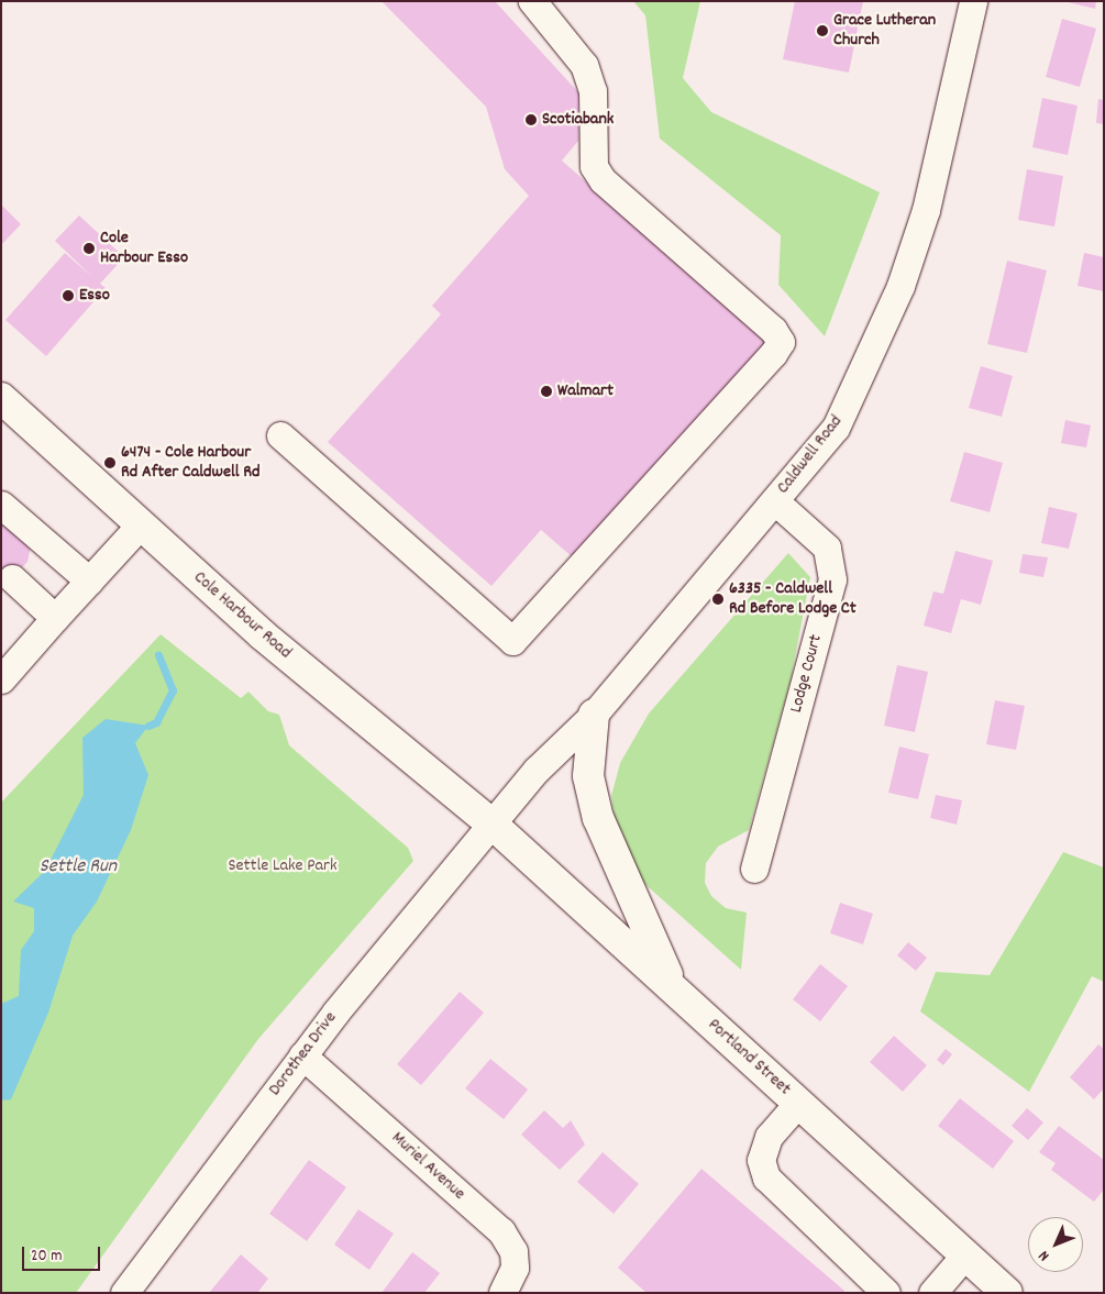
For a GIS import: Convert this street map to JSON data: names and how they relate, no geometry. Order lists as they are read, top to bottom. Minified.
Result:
{"streets":{"main road":["Cole Harbour Road","Portland Street"],"street":["Caldwell Road","Lodge Court","Dorothea Drive","Muriel Avenue"]},"crossings":[["Caldwell Road","Cole Harbour Road"],["Caldwell Road","Lodge Court"],["Caldwell Road","Dorothea Drive"],["Caldwell Road","Portland Street"],["Cole Harbour Road","Dorothea Drive"],["Cole Harbour Road","Portland Street"],["Dorothea Drive","Portland Street"],["Dorothea Drive","Muriel Avenue"]],"water":["Settle Run"],"parks":["Settle Lake Park"],"places":["Grace Lutheran Church","Scotiabank","Cole Harbour Esso","Esso","Walmart","6474 - Cole Harbour Rd After Caldwell Rd","6335 - Caldwell Rd Before Lodge Ct"],"scale_bar":"20 m","north":"bottom left"}
